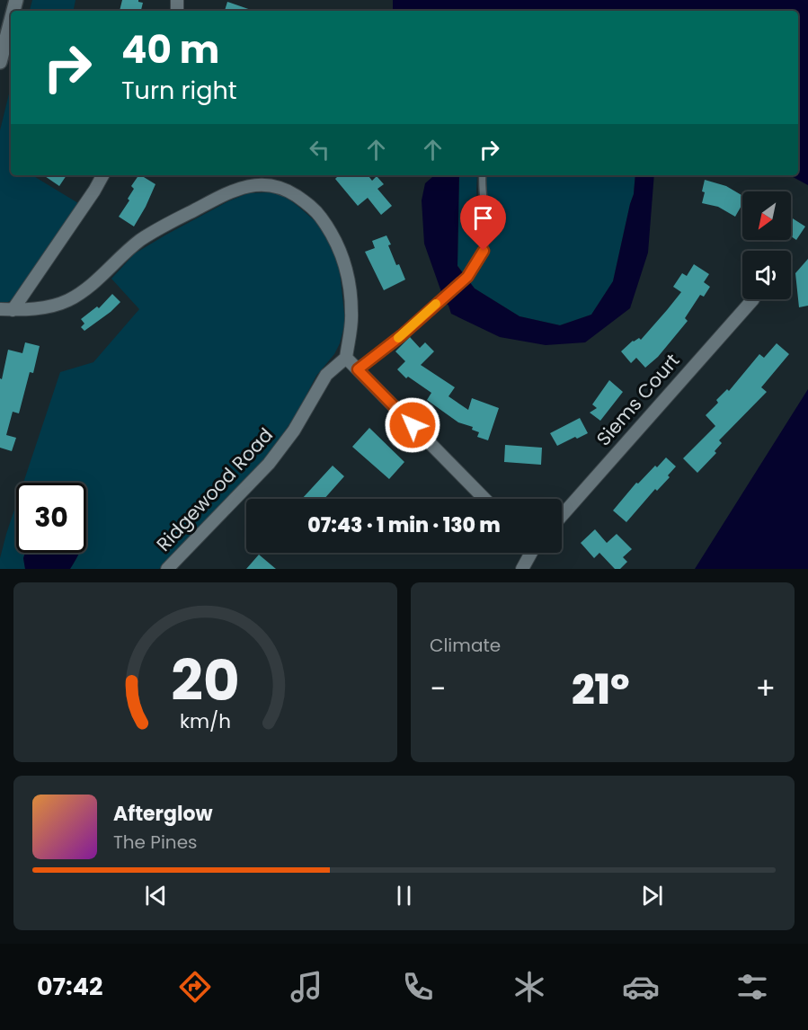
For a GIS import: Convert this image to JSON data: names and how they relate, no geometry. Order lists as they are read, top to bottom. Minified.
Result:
{"streets":{"street":["Siems Court","Ridgewood Road"]},"north":"bottom left","page":{"turn":["40 m","Turn right"],"limit":"30","trip":"07:43 · 1 min · 130 m","tile":"Climate","heat":["−","21°","+"],"song":["Afterglow","The Pines"],"tabs":"07:42","gauge":["20","km/h"]}}
